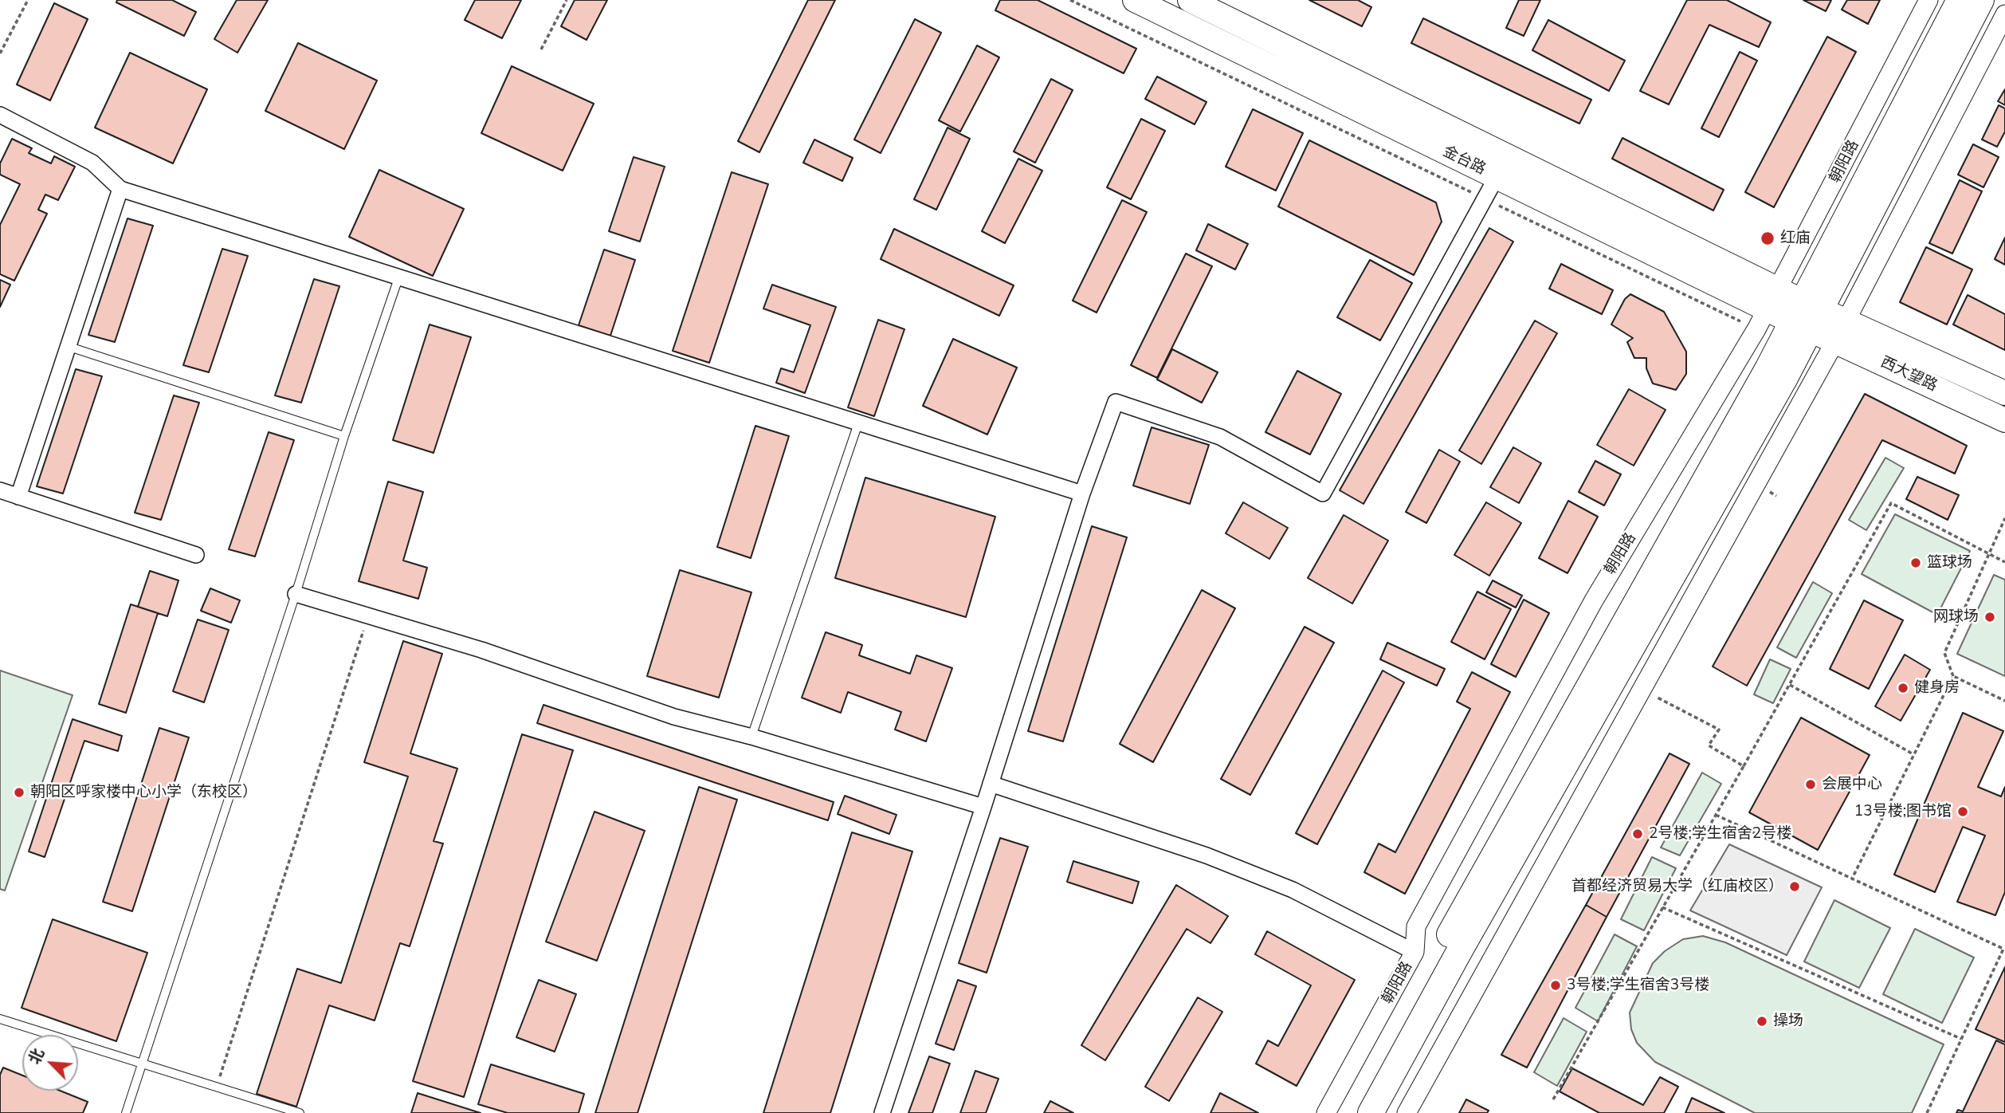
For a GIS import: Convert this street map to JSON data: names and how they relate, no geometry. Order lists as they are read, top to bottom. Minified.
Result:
{"streets":{"highway":["朝阳路"],"main road":["金台路","西大望路"]},"crossings":[["金台路","朝阳路"],["金台路","西大望路"],["朝阳路","西大望路"]],"places":["红庙","篮球场","网球场","健身房","会展中心","朝阳区呼家楼中心小学（东校区）","13号楼;图书馆","2号楼;学生宿舍2号楼","首都经济贸易大学（红庙校区）","3号楼;学生宿舍3号楼","操场"],"north":"top left"}
